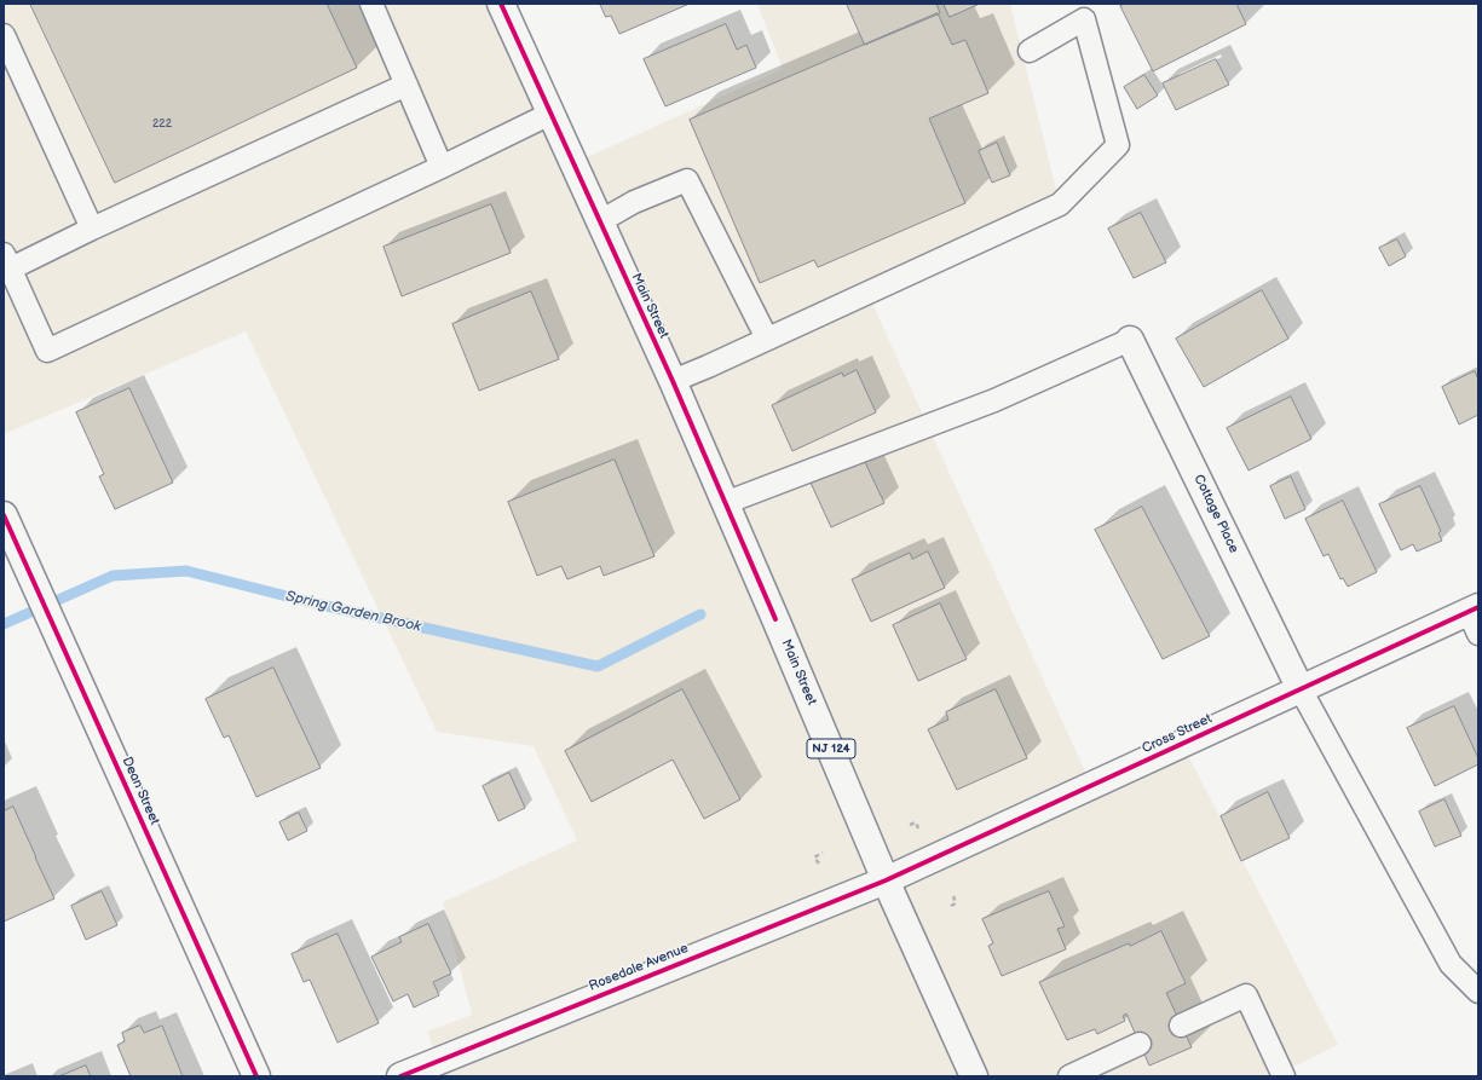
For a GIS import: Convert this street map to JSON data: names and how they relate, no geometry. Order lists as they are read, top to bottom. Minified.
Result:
{"streets":{"street":["Main Street","Cottage Place","Cross Street","NJ 124","Dean Street","Rosedale Avenue"]},"crossings":[["Main Street","Cross Street"],["Main Street","Rosedale Avenue"],["Cottage Place","Cross Street"],["Cross Street","Rosedale Avenue"]],"water":["Spring Garden Brook"],"house_numbers":["222"]}
